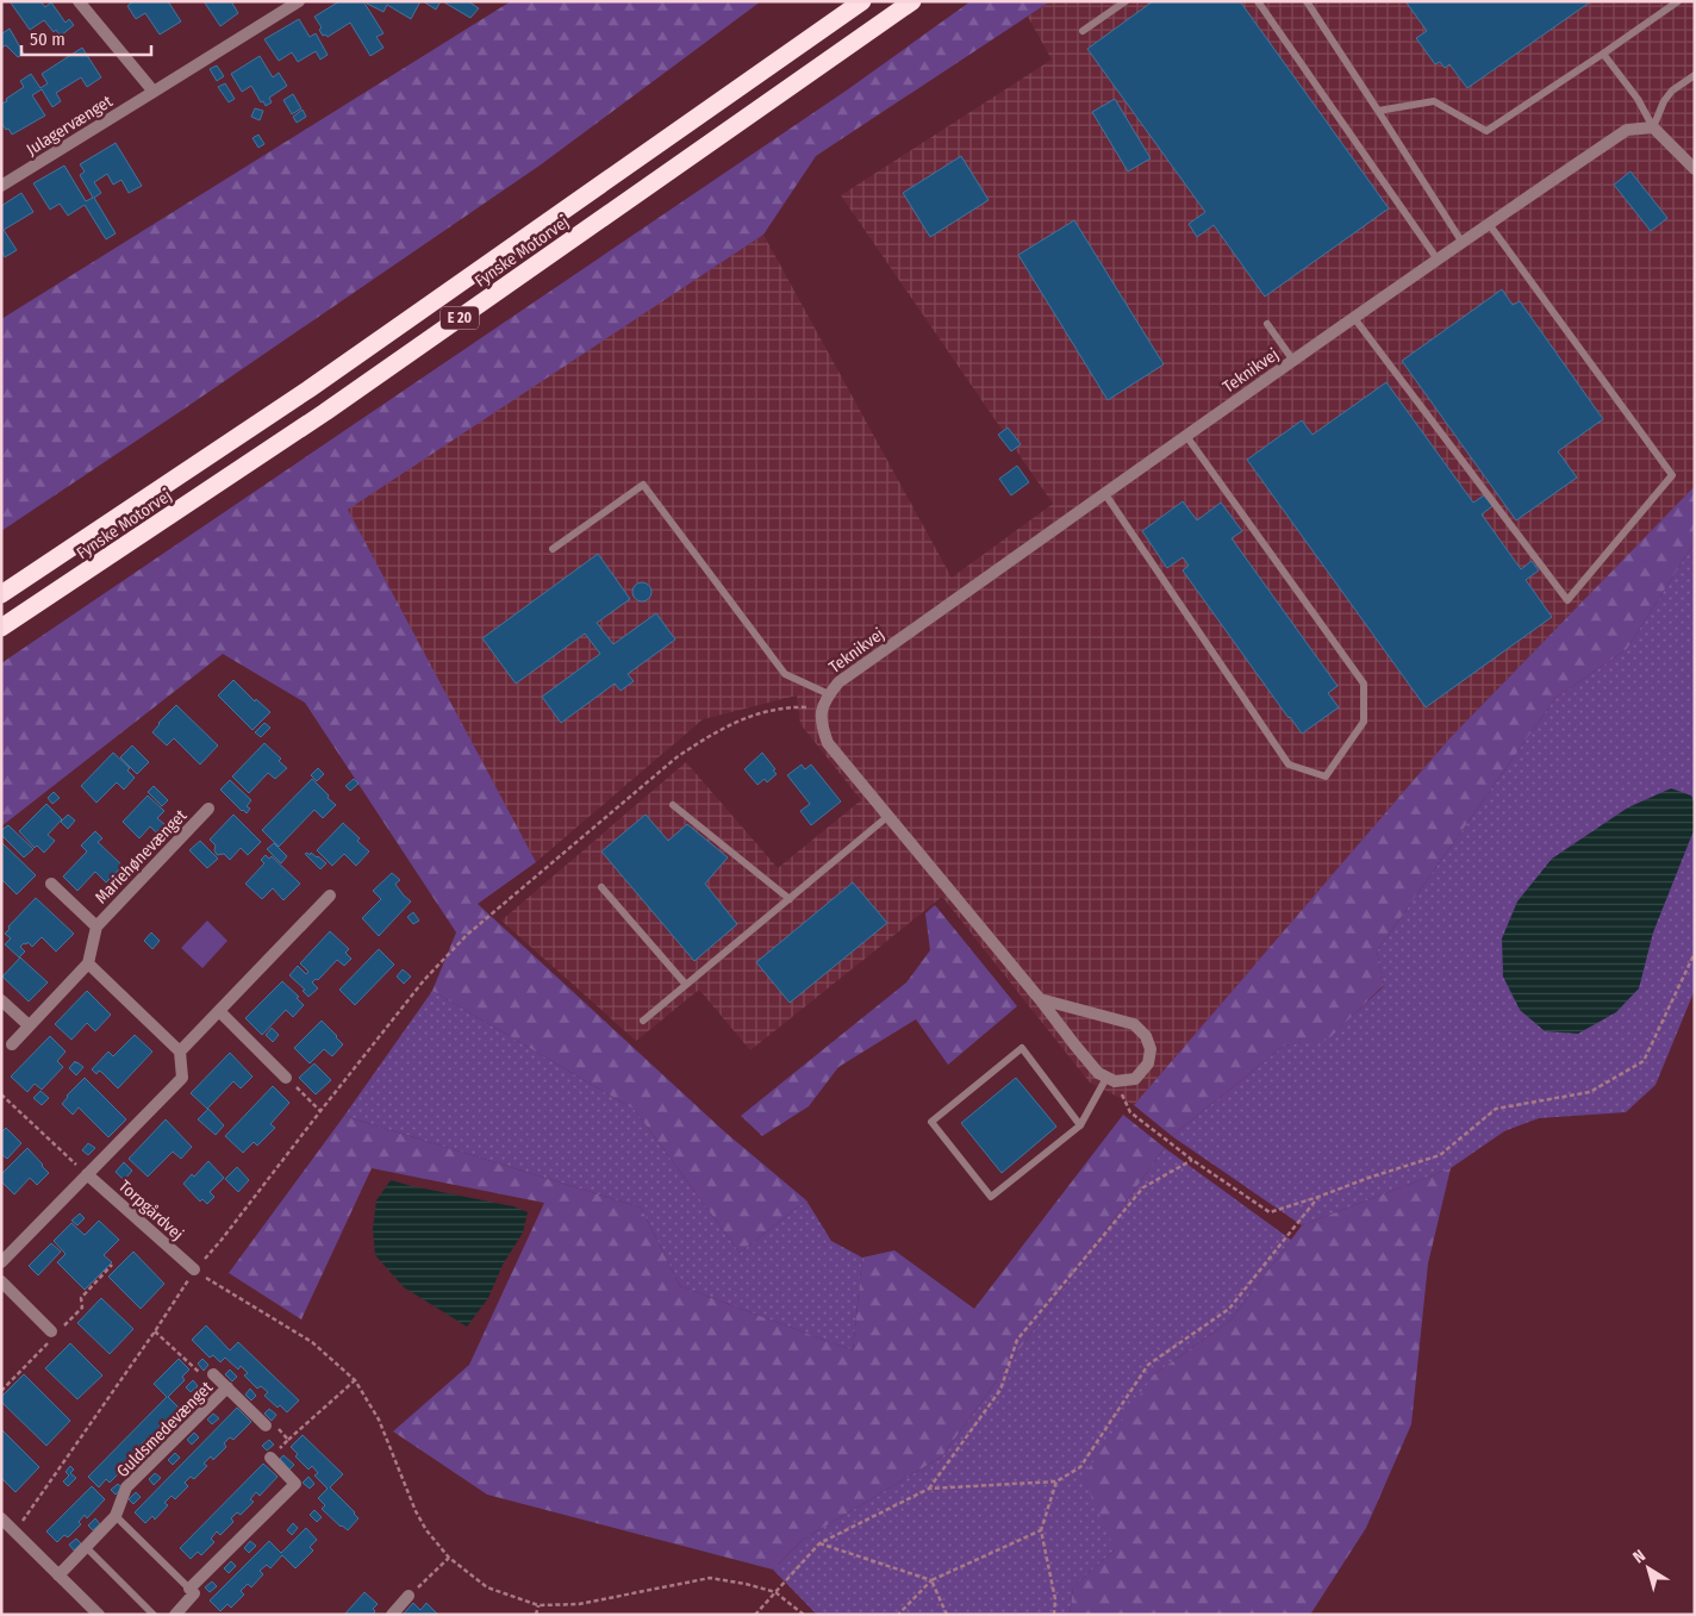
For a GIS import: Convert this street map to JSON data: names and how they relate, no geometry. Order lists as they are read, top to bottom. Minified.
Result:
{"streets":{"highway":["Fynske Motorvej","E 20"],"street":["Julagervænget","Teknikvej","Mariehønevænget","Torpgårdvej","Guldsmedevænget"]},"scale_bar":"50 m","north":"top left"}
